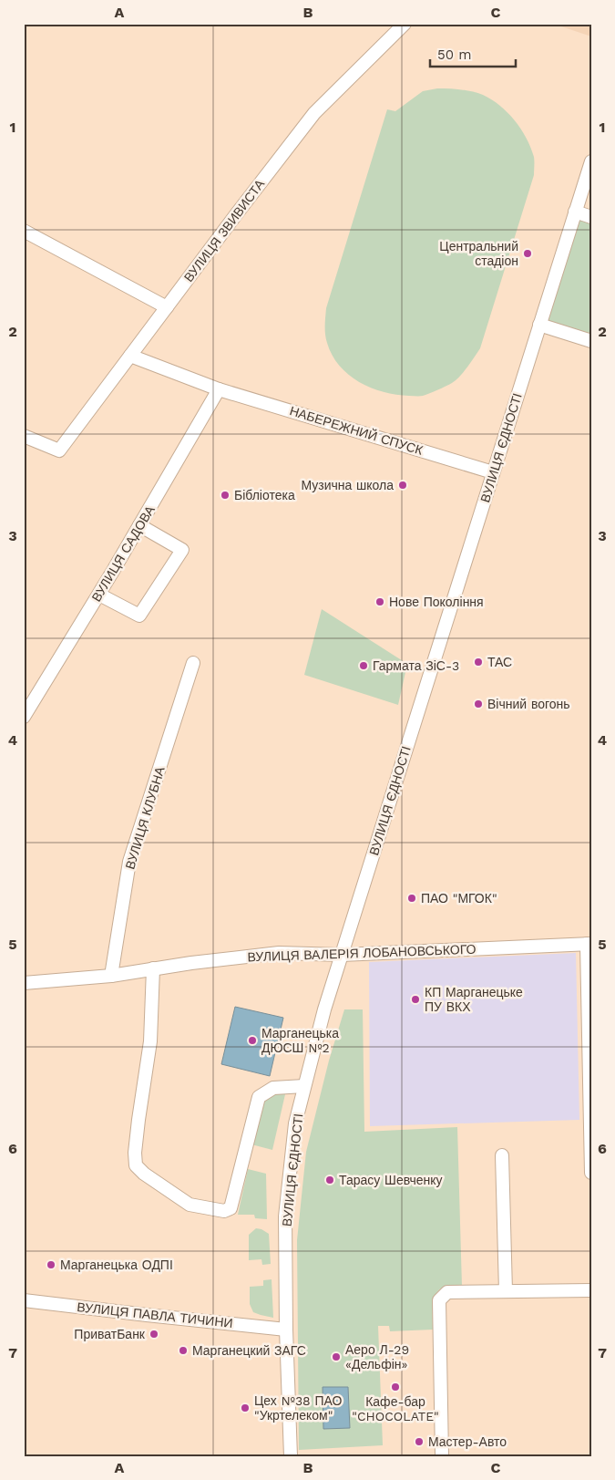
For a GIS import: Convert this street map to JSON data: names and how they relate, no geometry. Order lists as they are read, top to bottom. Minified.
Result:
{"streets":{"street":["ВУЛИЦЯ ЗВИВИСТА","НАБЕРЕЖНИЙ СПУСК","ВУЛИЦЯ ЄДНОСТІ","ВУЛИЦЯ САДОВА","ВУЛИЦЯ КЛУБНА","ВУЛИЦЯ ВАЛЕРІЯ ЛОБАНОВСЬКОГО","ВУЛИЦЯ ПАВЛА ТИЧИНИ"]},"crossings":[["ВУЛИЦЯ ЗВИВИСТА","НАБЕРЕЖНИЙ СПУСК"],["НАБЕРЕЖНИЙ СПУСК","ВУЛИЦЯ ЄДНОСТІ"],["НАБЕРЕЖНИЙ СПУСК","ВУЛИЦЯ САДОВА"],["ВУЛИЦЯ ЄДНОСТІ","ВУЛИЦЯ ВАЛЕРІЯ ЛОБАНОВСЬКОГО"],["ВУЛИЦЯ ЄДНОСТІ","ВУЛИЦЯ ПАВЛА ТИЧИНИ"],["ВУЛИЦЯ КЛУБНА","ВУЛИЦЯ ВАЛЕРІЯ ЛОБАНОВСЬКОГО"]],"places":["Центральний стадіон","Музична школа","Бібліотека","Нове Покоління","ТАС","Гармата ЗіС-3","Вічний вогонь","ПАО \"МГОК\"","КП Марганецьке ПУ ВКХ","Марганецька ДЮСШ №2","Тарасу Шевченку","Марганецька ОДПІ","ПриватБанк","Марганецкий ЗАГС","Аеро Л-29 «Дельфін»","Кафе-бар \"CHOCOLATE\"","Цех №38 ПАО \"Укртелеком\"","Мастер-Авто"],"scale_bar":"50 m","grid":{"columns":["A","B","C"],"rows":["1","2","3","4","5","6","7"]}}
